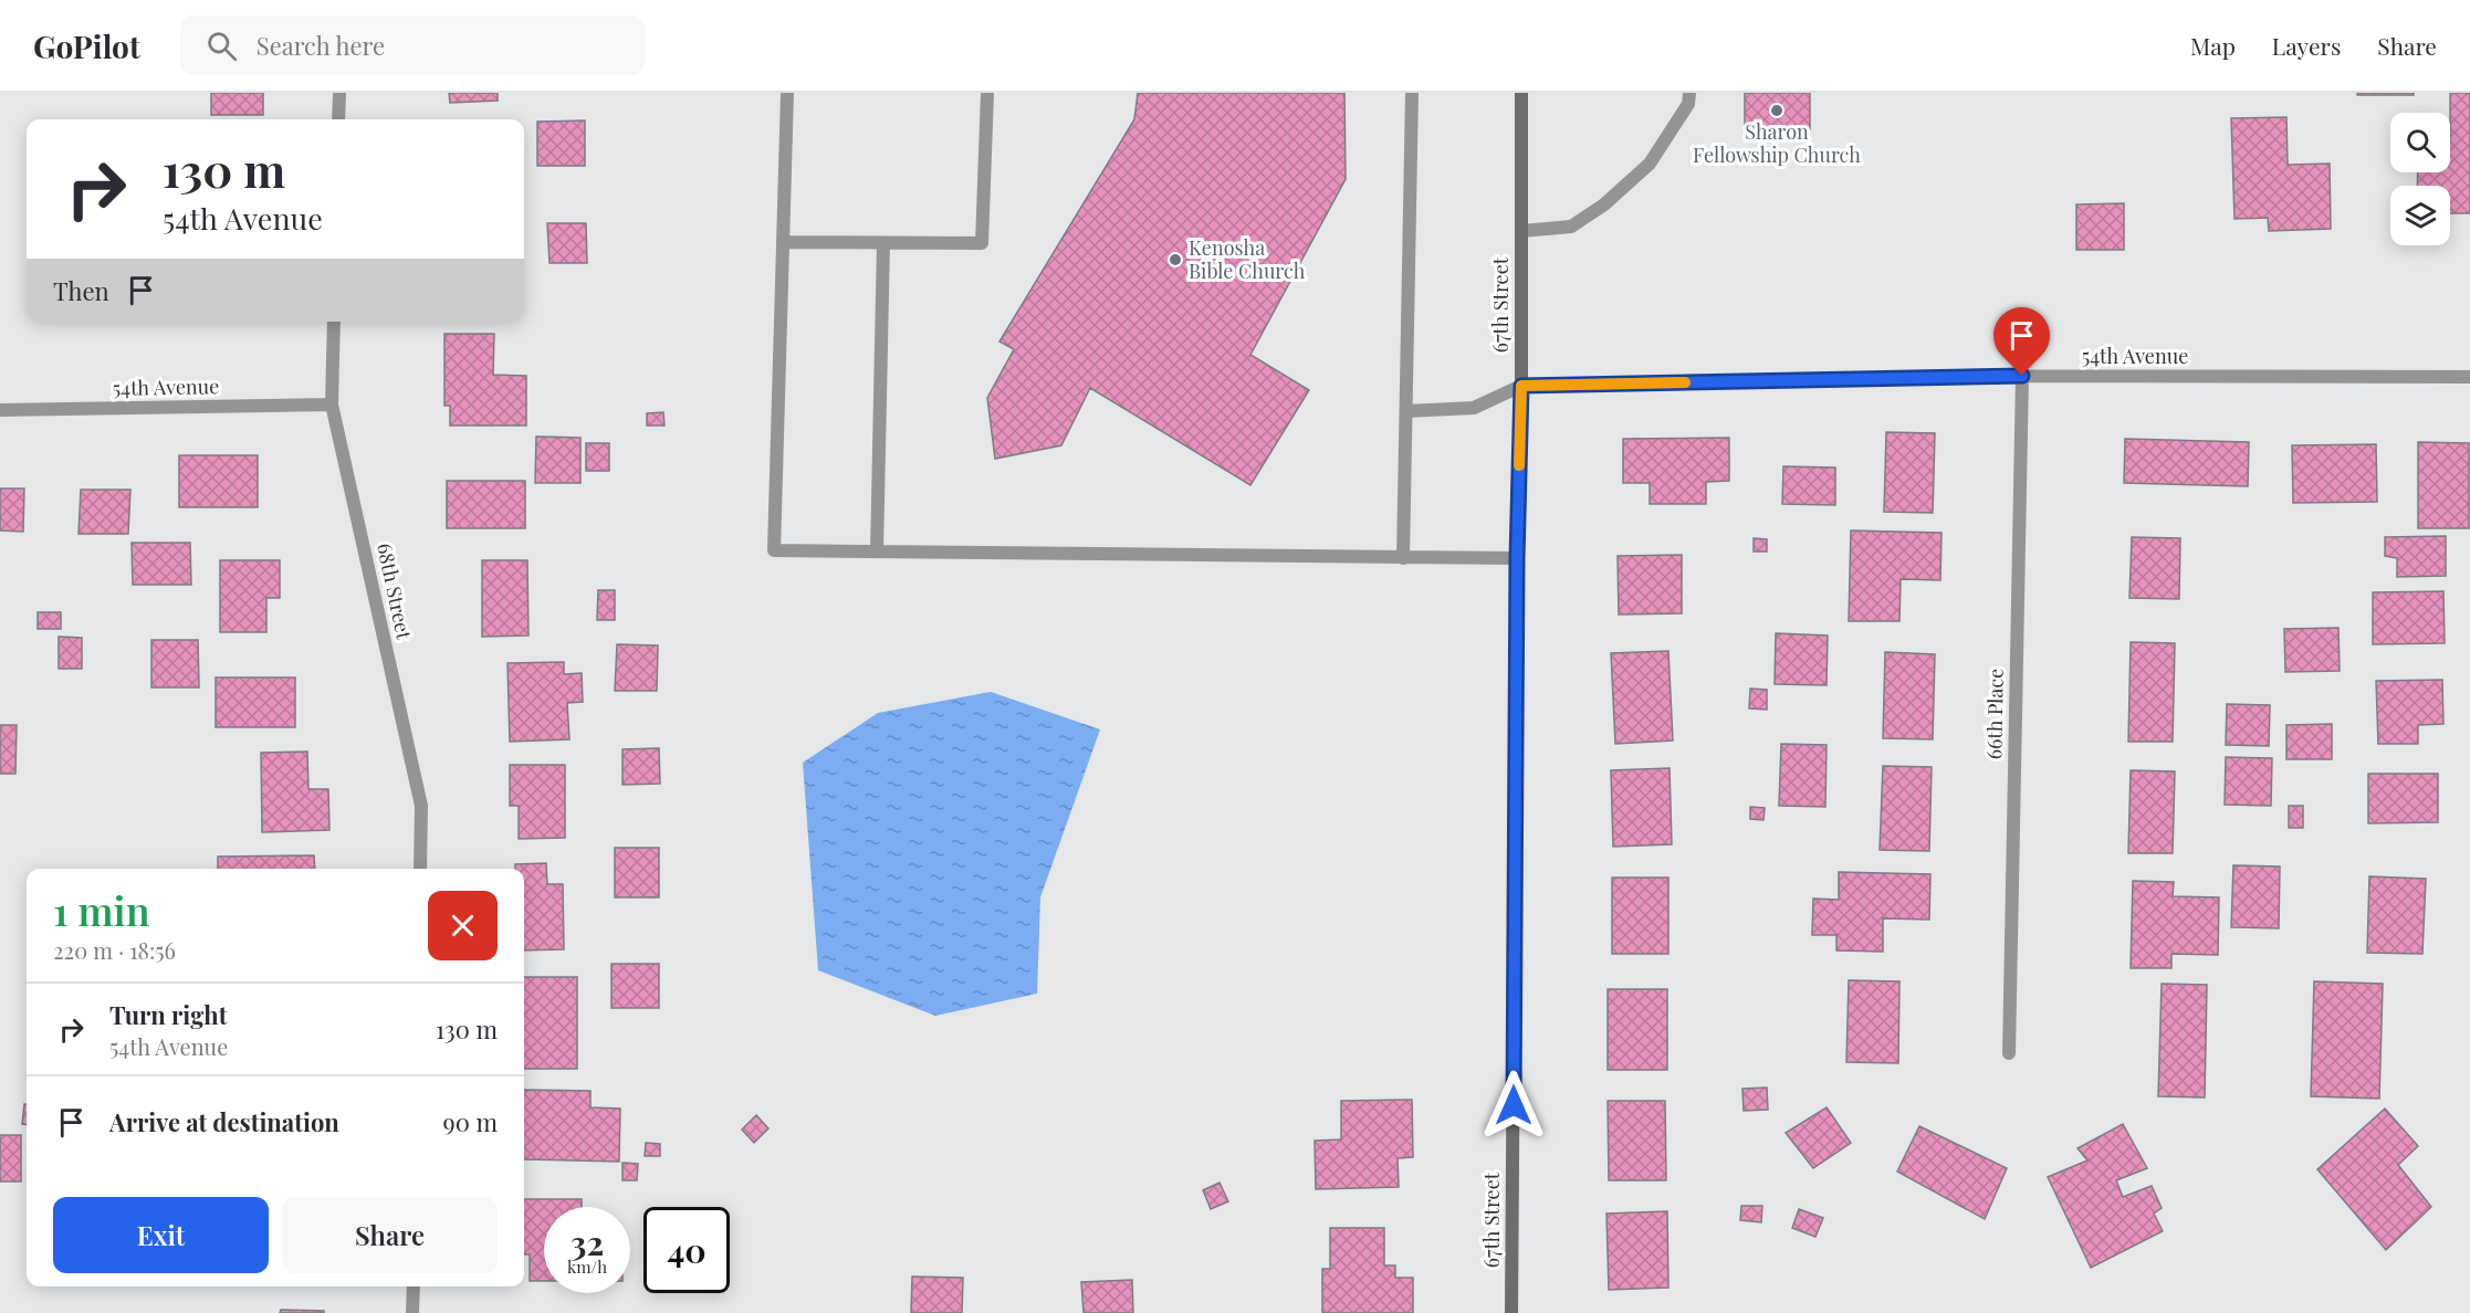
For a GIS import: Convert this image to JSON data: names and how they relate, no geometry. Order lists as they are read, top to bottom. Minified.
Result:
{"streets":{"street":["67th Street","54th Avenue","68th Street","66th Place"]},"crossings":[["67th Street","54th Avenue"],["54th Avenue","68th Street"],["54th Avenue","66th Place"]],"places":["Sharon Fellowship Church","Kenosha Bible Church"],"page":{"header":"GoPilot","search":"Search here","nav":["Map","Layers","Share"],"turn":["130 m","54th Avenue"],"then":"Then","heading":["1 min","220 m · 18:56"],"list":[{"name":"Turn right","note":"54th Avenue","value":"130 m"},{"name":"Arrive at destination","value":"90 m"}],"buttons":["Exit","Share"],"speed":"32 km/h","limit":"40"}}
